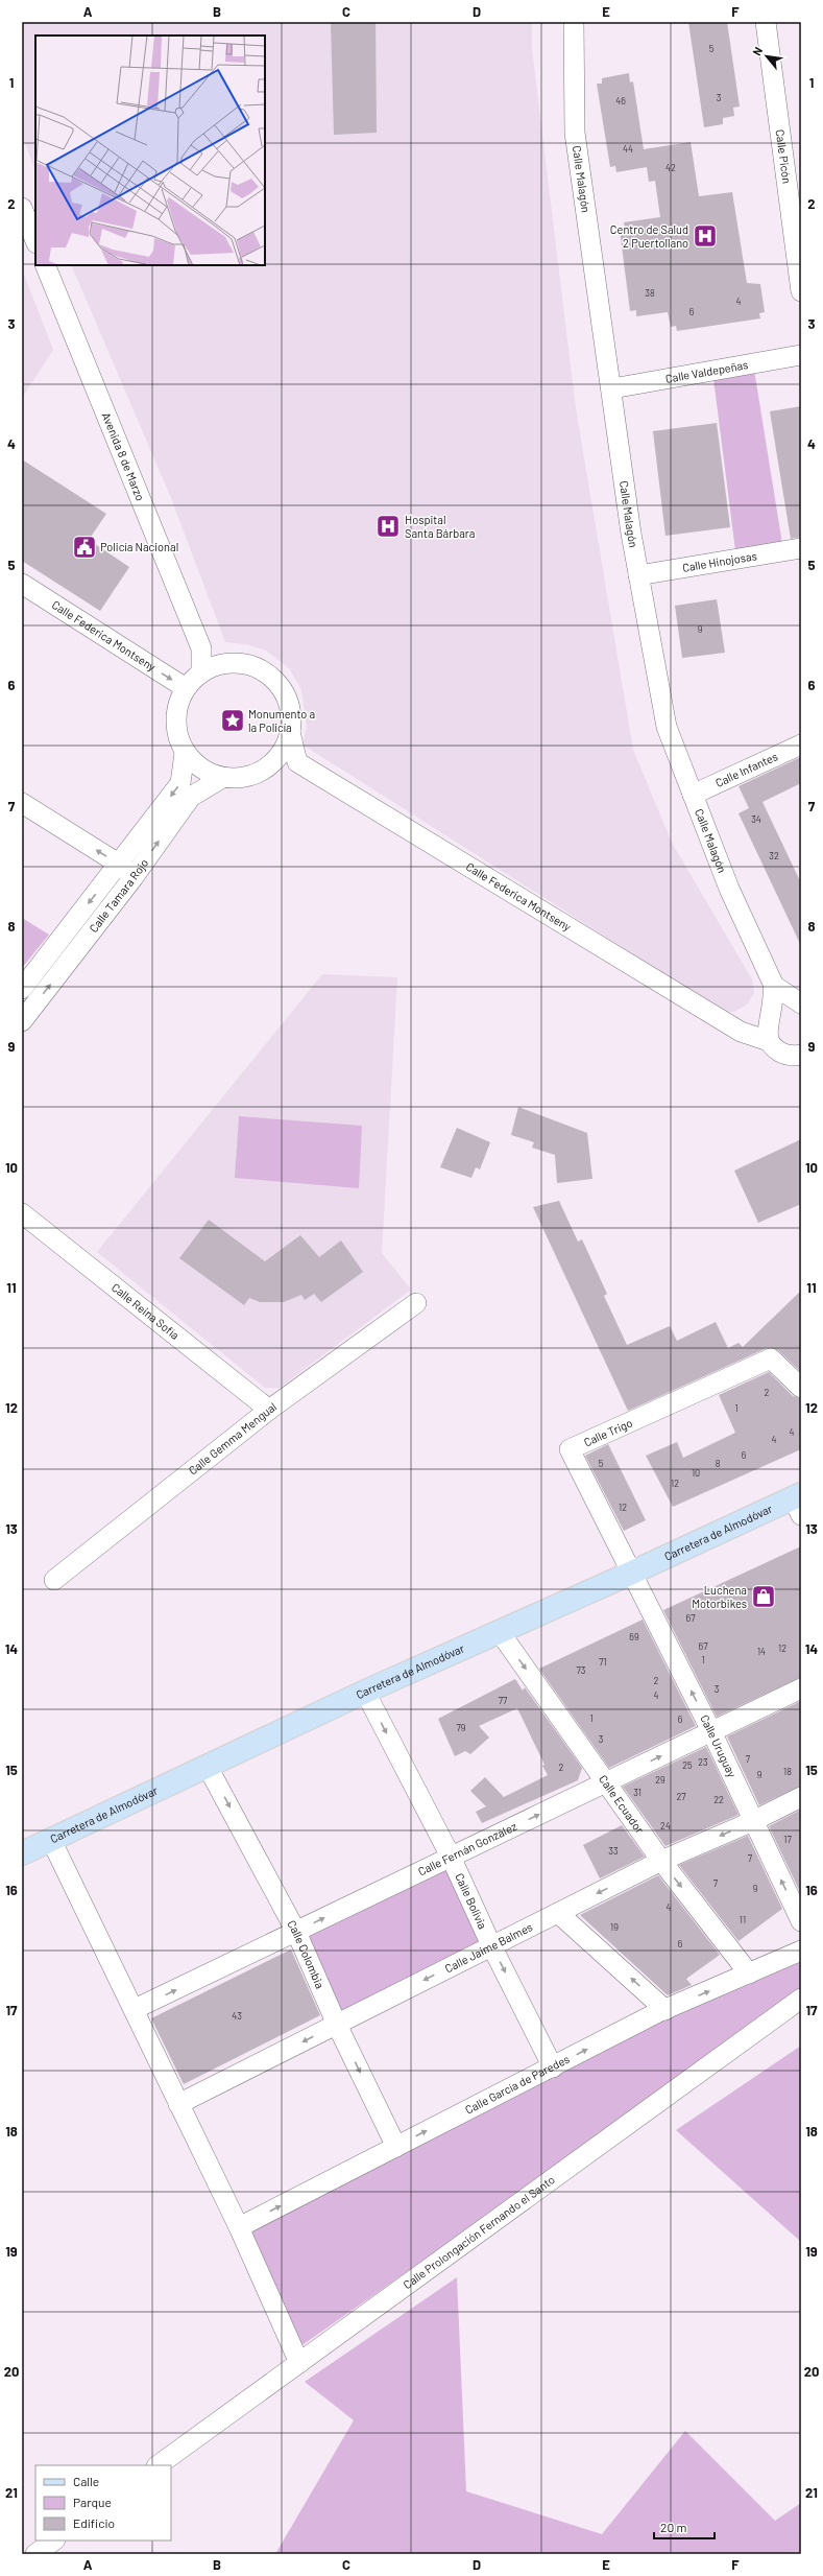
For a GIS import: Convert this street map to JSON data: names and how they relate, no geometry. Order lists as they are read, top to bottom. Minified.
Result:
{"streets":{"main road":["Carretera de Almodóvar"],"street":["Calle Picón","Calle Malagón","Calle Valdepeñas","Avenida 8 de Marzo","Calle Hinojosas","Calle Federica Montseny","Calle Infantes","Calle Tamara Rojo","Calle Reina Sofía","Calle Trigo","Calle Gemma Mengual","Calle Uruguay","Calle Ecuador","Calle Fernán González","Calle Bolivia","Calle Jaime Balmes","Calle Colombia","Calle García de Paredes","Calle Prolongación Fernando el Santo"]},"crossings":[["Calle Malagón","Calle Valdepeñas"],["Calle Malagón","Calle Hinojosas"],["Calle Malagón","Calle Infantes"],["Avenida 8 de Marzo","Calle Federica Montseny"],["Avenida 8 de Marzo","Calle Tamara Rojo"],["Calle Federica Montseny","Calle Tamara Rojo"],["Calle Reina Sofía","Calle Gemma Mengual"],["Calle Trigo","Carretera de Almodóvar"],["Calle Trigo","Calle Uruguay"],["Carretera de Almodóvar","Calle Uruguay"],["Carretera de Almodóvar","Calle Ecuador"],["Carretera de Almodóvar","Calle Bolivia"],["Carretera de Almodóvar","Calle Colombia"],["Calle Uruguay","Calle Fernán González"],["Calle Uruguay","Calle Jaime Balmes"],["Calle Ecuador","Calle Fernán González"],["Calle Ecuador","Calle Jaime Balmes"],["Calle Ecuador","Calle García de Paredes"],["Calle Fernán González","Calle Bolivia"],["Calle Fernán González","Calle Colombia"],["Calle Bolivia","Calle Jaime Balmes"],["Calle Bolivia","Calle García de Paredes"],["Calle Jaime Balmes","Calle Colombia"],["Calle Colombia","Calle García de Paredes"]],"one_way":["Calle Uruguay","Calle Fernán González","Calle Jaime Balmes","Calle García de Paredes"],"places":{"hospital":["Centro de Salud 2 Puertollano","Hospital Santa Bárbara"],"public building":["Policía Nacional"],"place":["Monumento a la Policía"],"shop":["Luchena Motorbikes"]},"house_numbers":["5","3","46","44","42","38","4","6","9","34","32","2","1","4","4","6","5","8","10","12","12","67","69","67","12","14","1","71","73","2","3","4","77","1","6","79","3","7","23","25","2","18","9","29","31","27","22","24","17","33","7","7","9","4","11","19","6","43"],"legend":["Calle","Parque","Edificio"],"scale_bar":"20 m","north":"top left","grid":{"columns":["A","B","C","D","E","F"],"rows":["1","2","3","4","5","6","7","8","9","10","11","12","13","14","15","16","17","18","19","20","21"]}}
